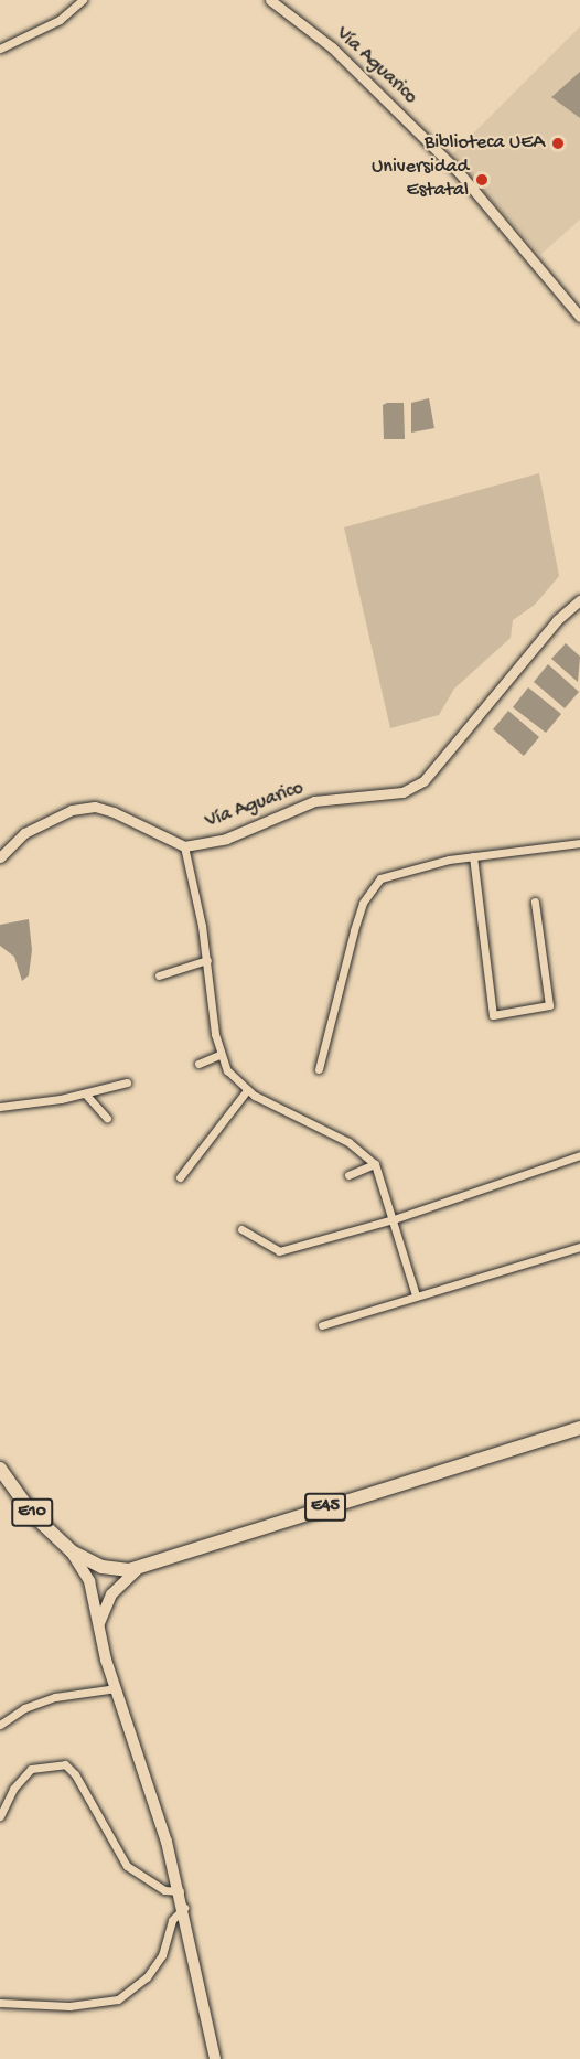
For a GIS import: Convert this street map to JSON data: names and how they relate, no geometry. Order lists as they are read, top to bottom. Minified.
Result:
{"streets":{"highway":["E45","E10"],"street":["Vía Aguarico"]},"crossings":[["E45","E10"]],"places":["Biblioteca UEA","Universidad Estatal"]}
